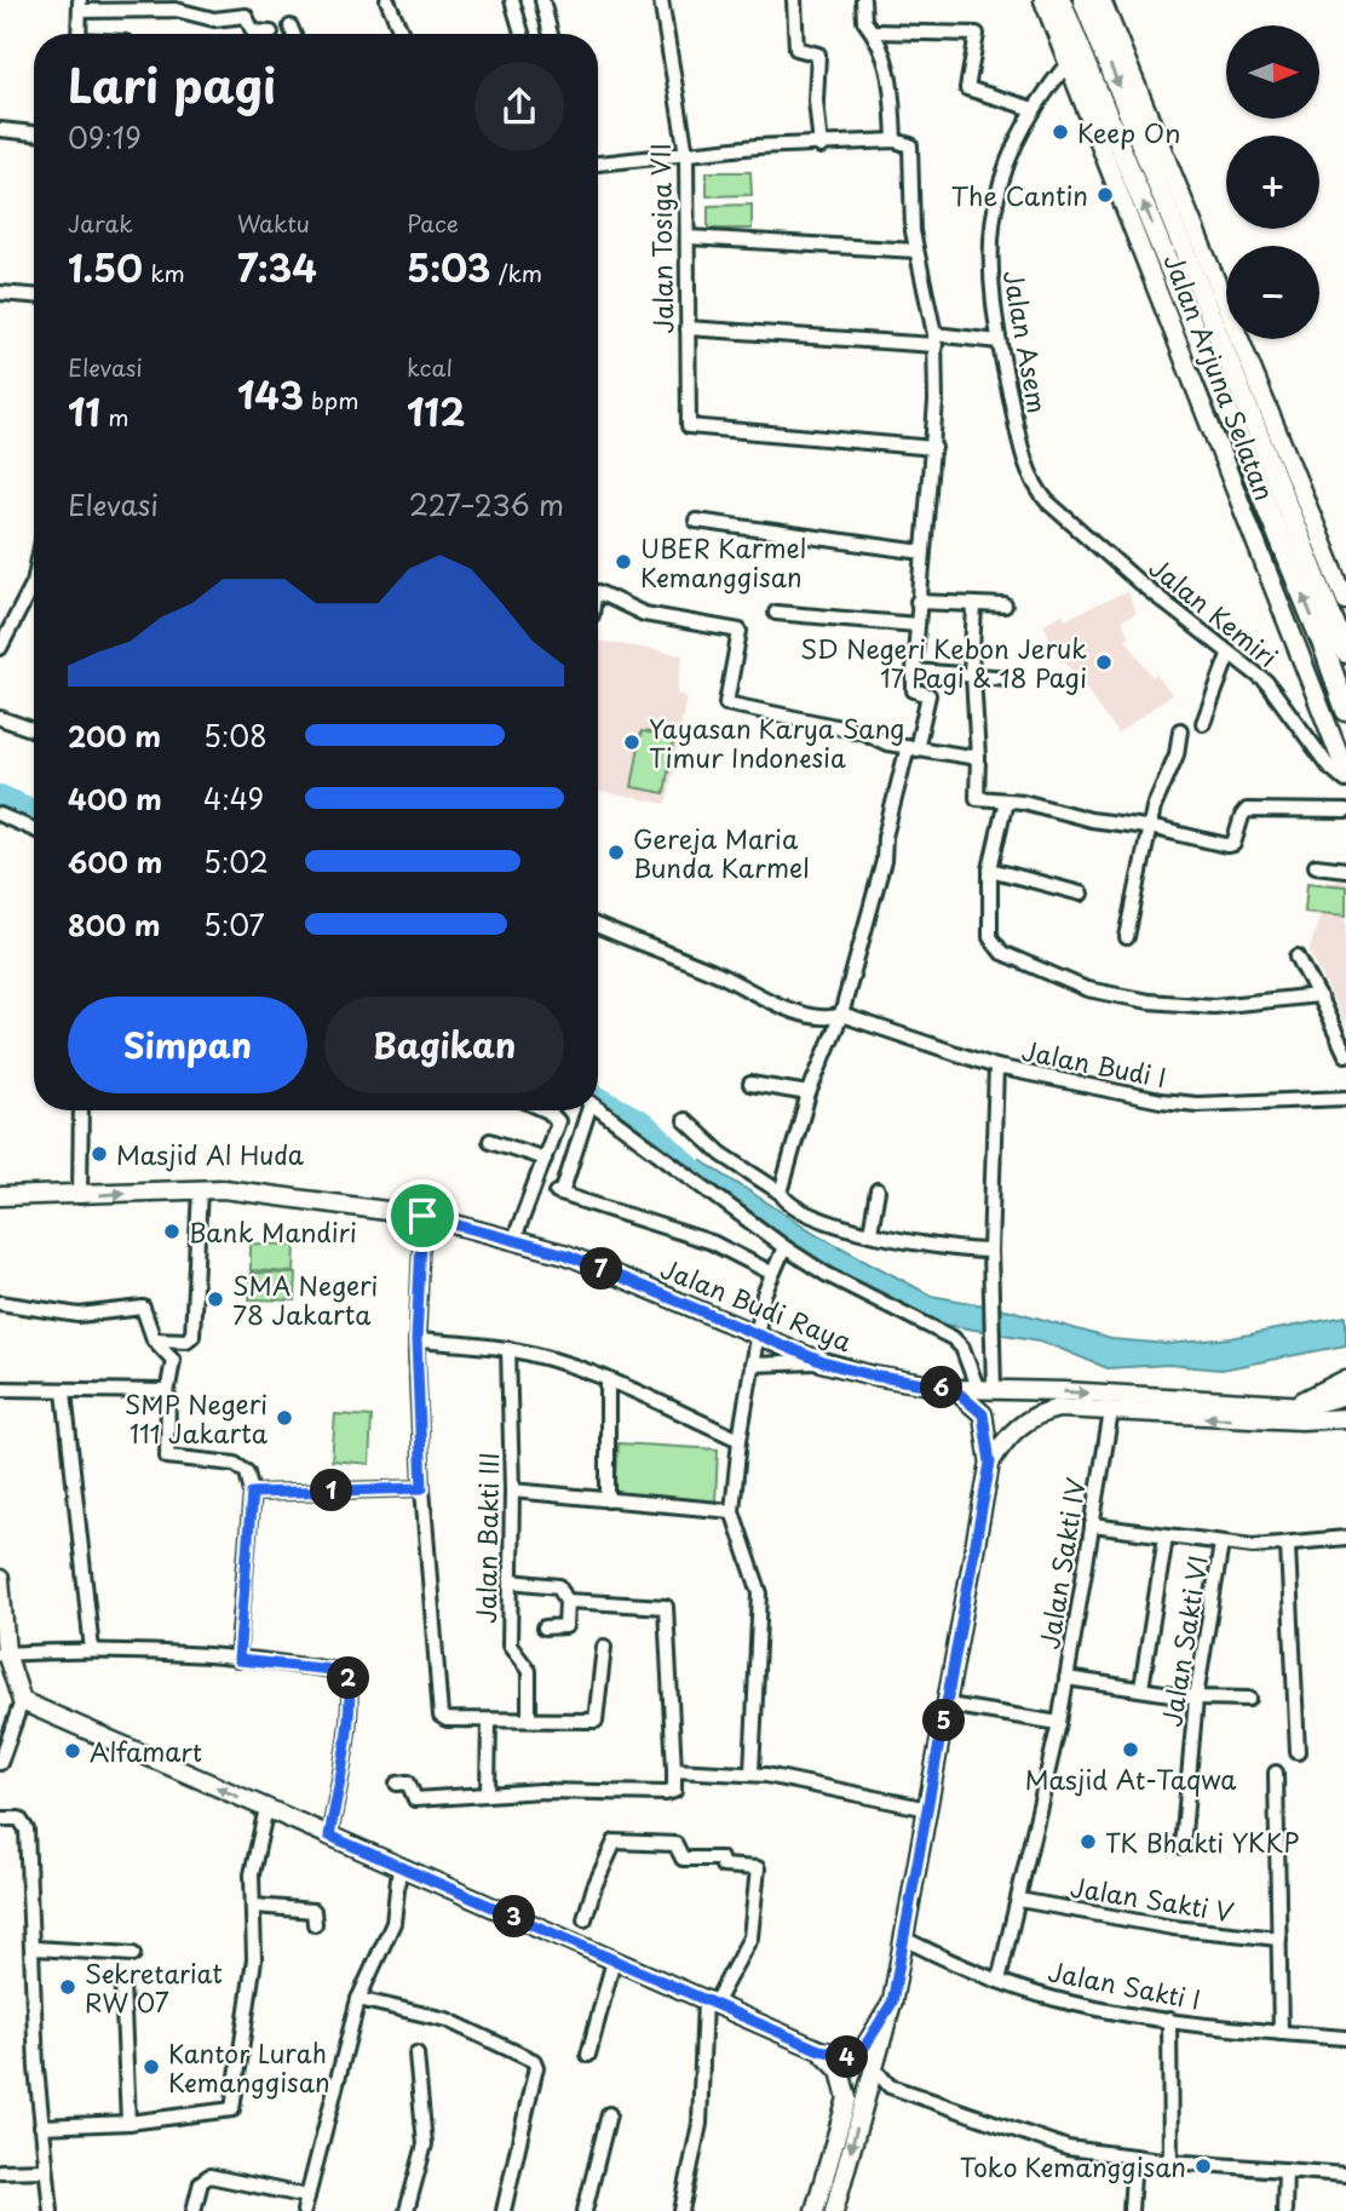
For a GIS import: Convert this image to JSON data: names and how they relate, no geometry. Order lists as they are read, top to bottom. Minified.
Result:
{"streets":{"main road":["Jalan Arjuna Selatan","Jalan Budi Raya"],"street":["Jalan Tosiga VII","Jalan Asem","Jalan Kemiri","Jalan Budi I","Jalan Bakti III","Jalan Sakti IV","Jalan Sakti VI","Jalan Sakti V","Jalan Sakti I"]},"crossings":[["Jalan Asem","Jalan Arjuna Selatan"],["Jalan Asem","Jalan Kemiri"],["Jalan Budi Raya","Jalan Sakti IV"],["Jalan Sakti IV","Jalan Sakti V"],["Jalan Sakti IV","Jalan Sakti I"]],"places":["Keep On","The Cantin","UBER Karmel Kemanggisan","SD Negeri Kebon Jeruk 17 Pagi & 18 Pagi","Yayasan Karya Sang Timur Indonesia","Gereja Maria Bunda Karmel","Masjid Al Huda","Bank Mandiri","SMA Negeri 78 Jakarta","SMP Negeri 111 Jakarta","Masjid At-Taqwa","Alfamart","TK Bhakti YKKP","Sekretariat RW 07","Kantor Lurah Kemanggisan","Toko Kemanggisan"],"north":"right","page":{"map_buttons":["+","−"],"heading":["Lari pagi","09:19"],"stats":[["Jarak","1.50 km"],["Waktu","7:34"],["Pace","5:03 /km"],["Elevasi","11 m"],["143 bpm"],["kcal","112"]],"chart":["Elevasi","227–236 m"],"list":[{"name":"200 m","note":"5:08"},{"name":"400 m","note":"4:49"},{"name":"600 m","note":"5:02"},{"name":"800 m","note":"5:07"}],"buttons":["Simpan","Bagikan"],"pins":["7","6","1","2","5","3","4"]}}
